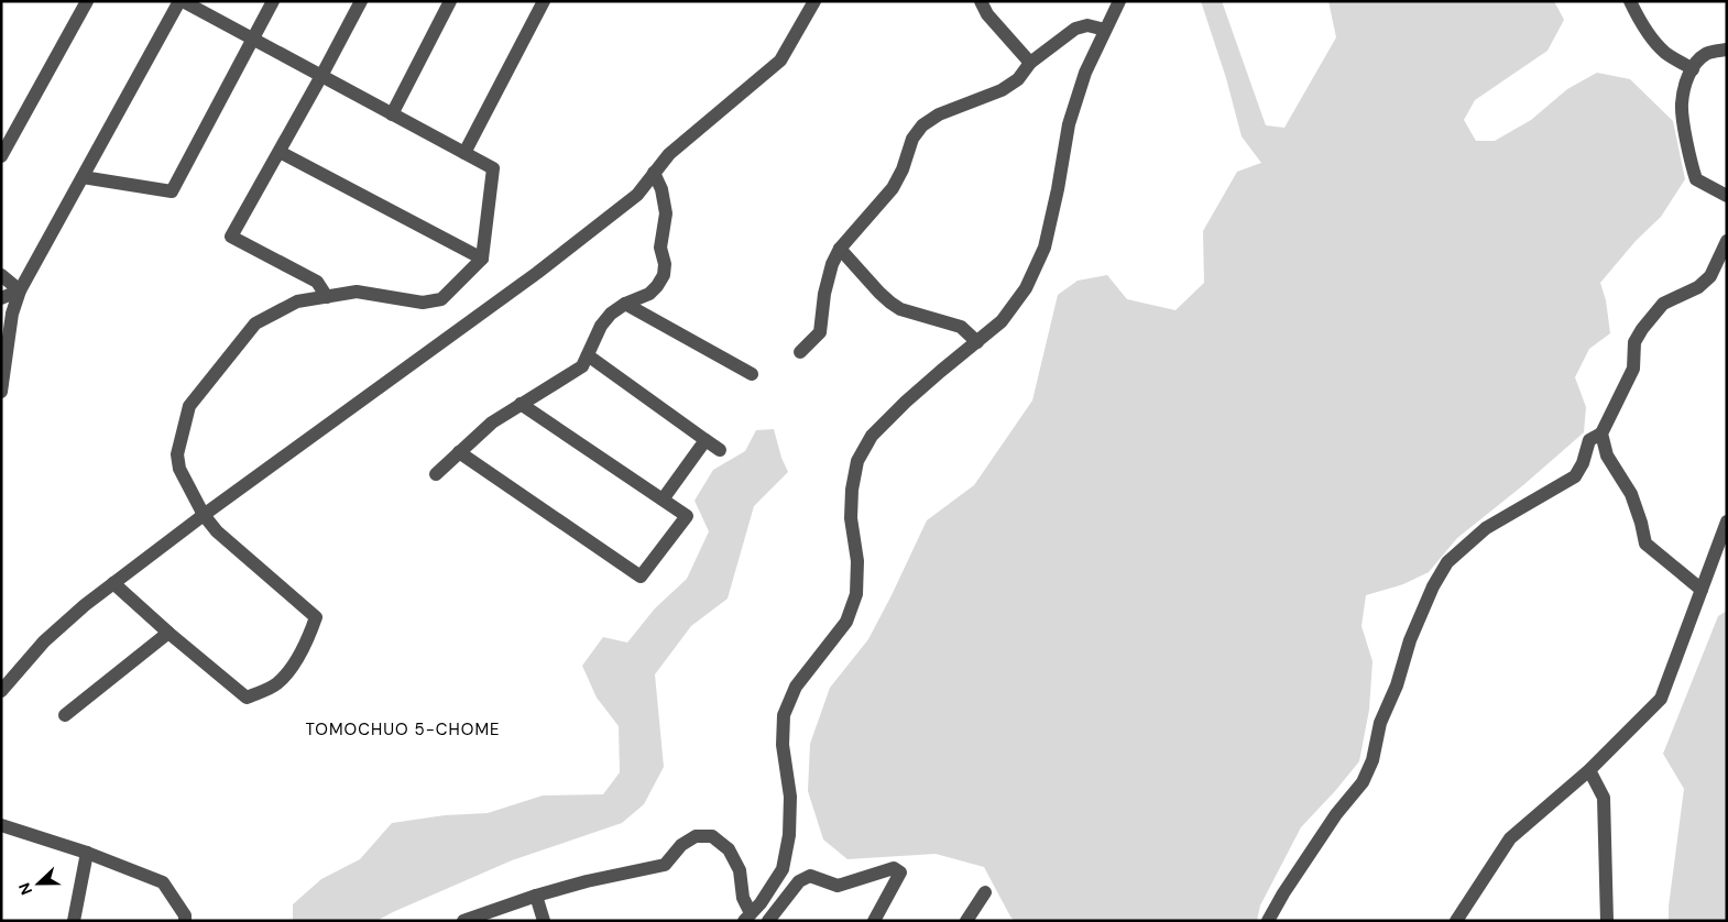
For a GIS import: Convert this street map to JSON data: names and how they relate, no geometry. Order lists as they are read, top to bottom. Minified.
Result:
{"districts":["TOMOCHUO 5-CHOME"],"north":"left"}
